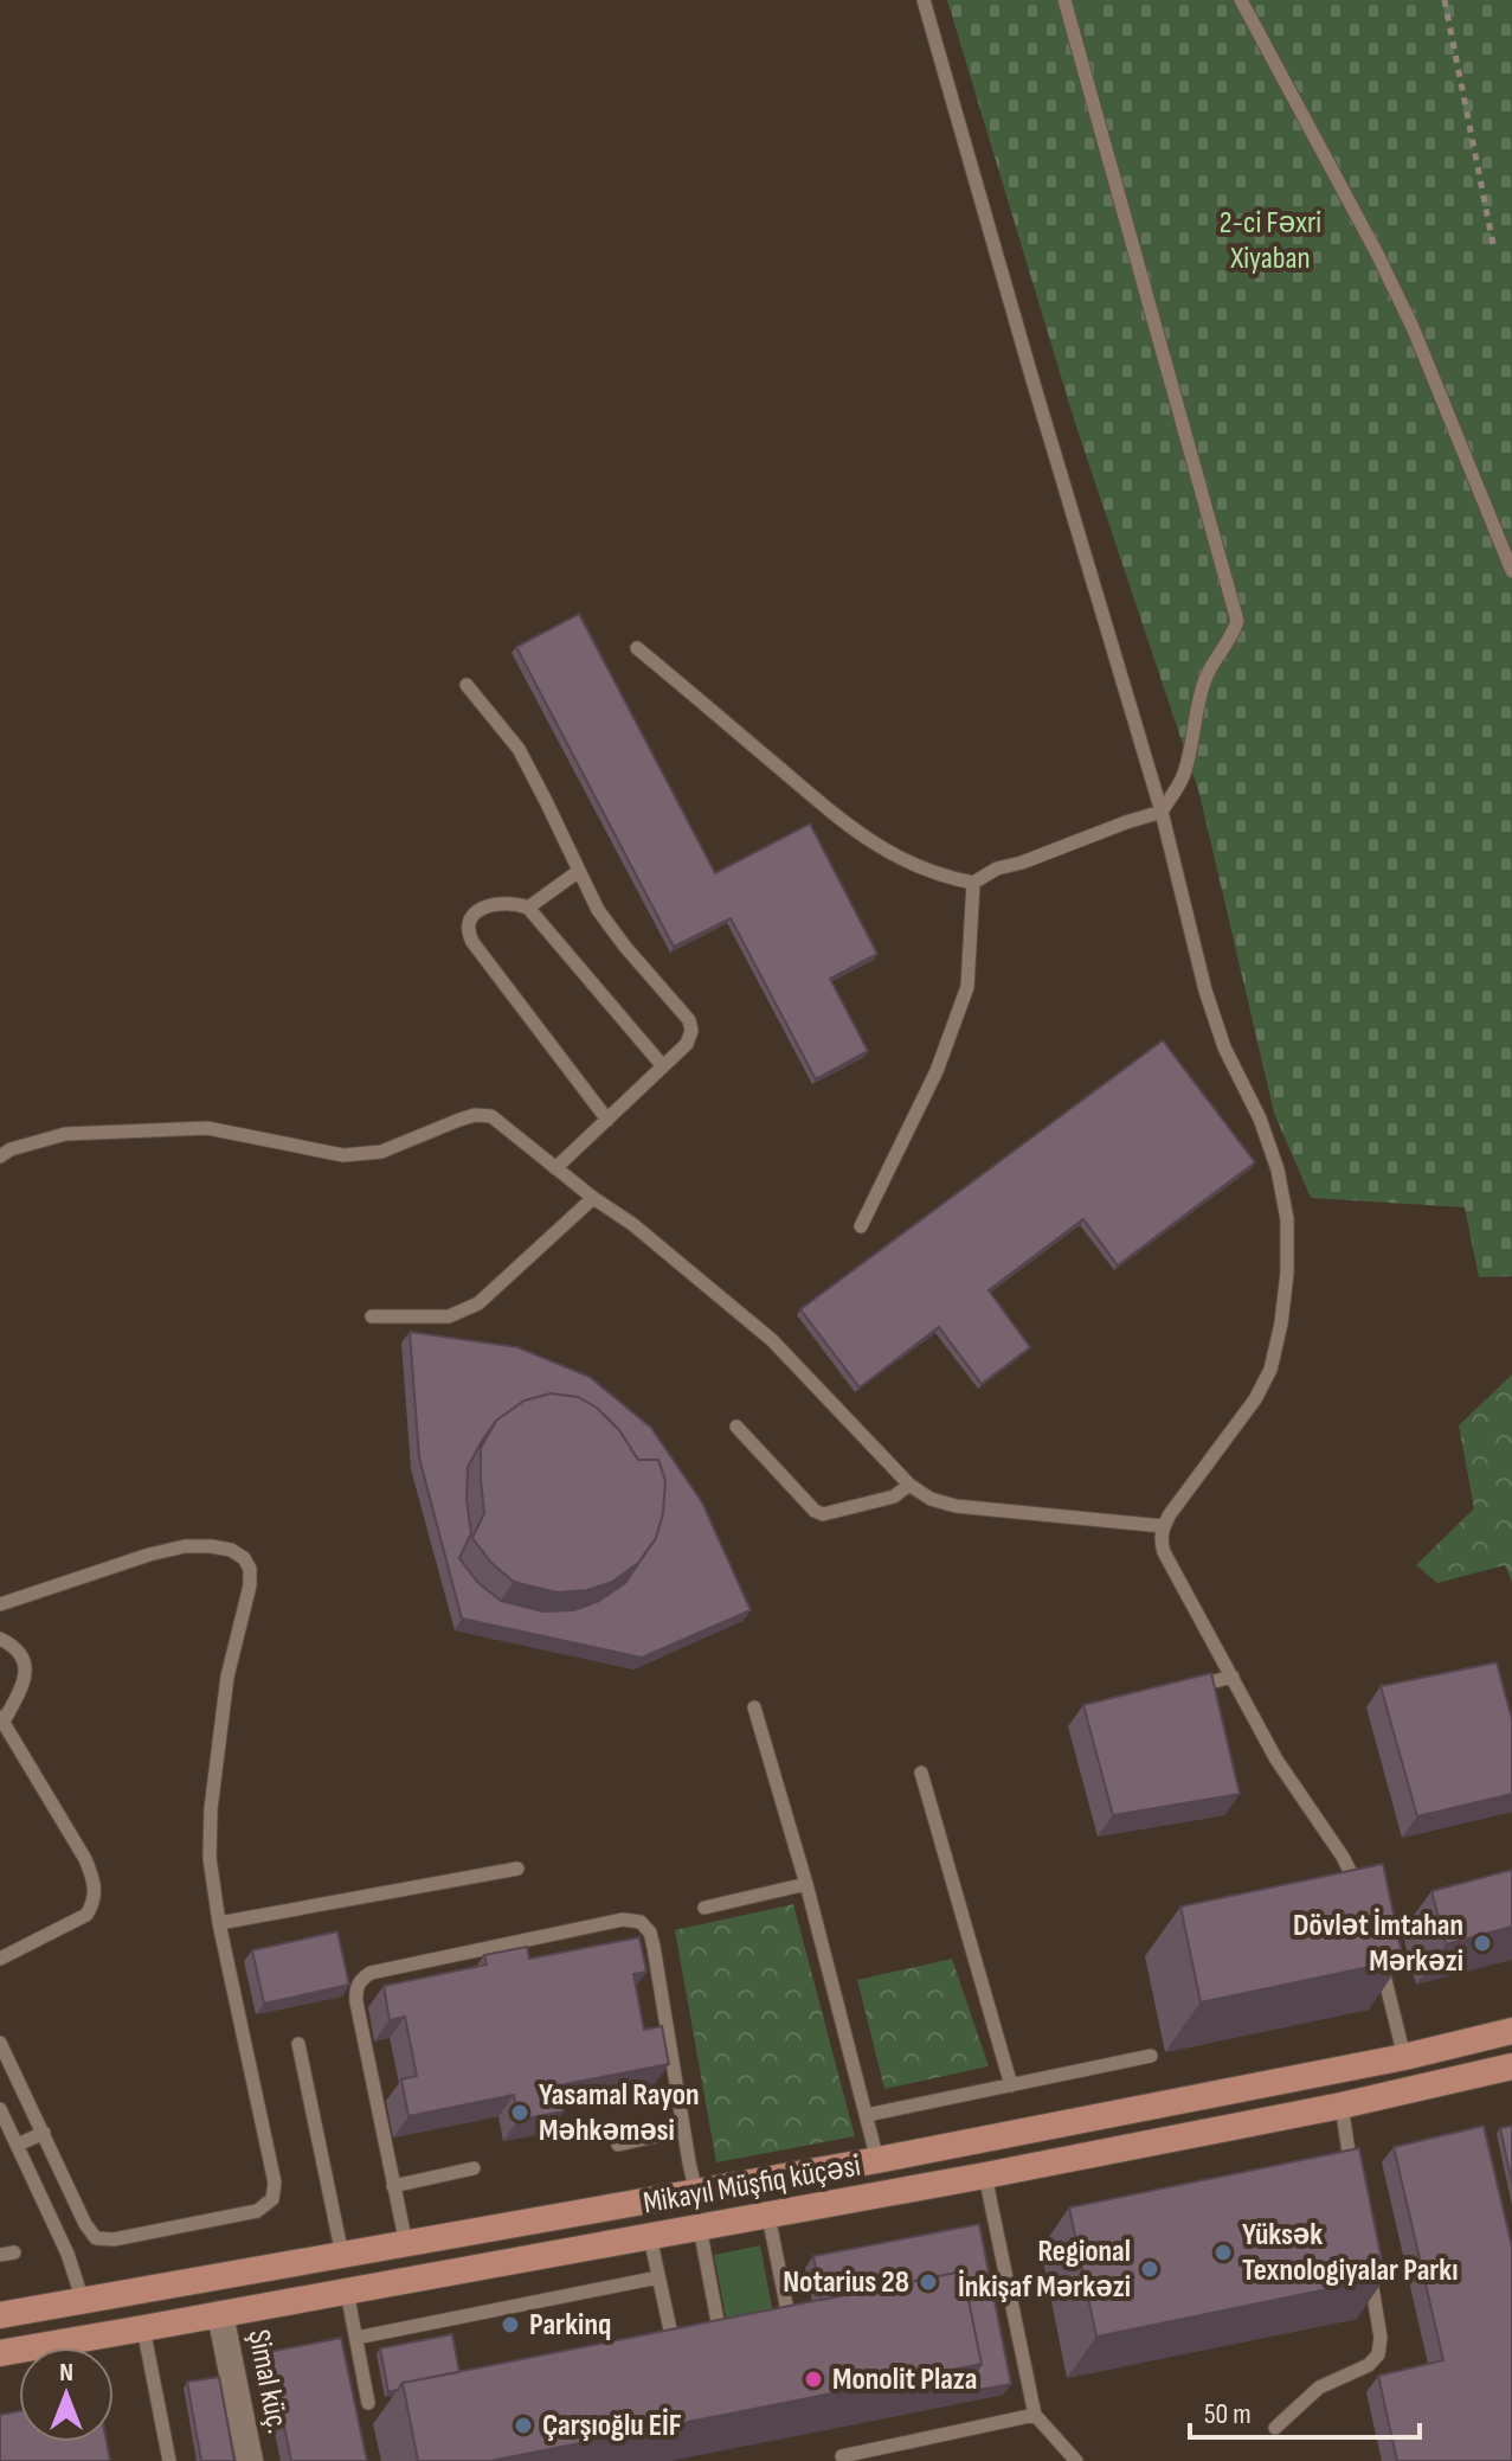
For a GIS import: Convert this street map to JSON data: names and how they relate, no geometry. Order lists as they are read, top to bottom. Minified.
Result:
{"streets":{"main road":["Mikayıl Müşfiq küçəsi"],"street":["Şimal küç."]},"crossings":[["Mikayıl Müşfiq küçəsi","Şimal küç."]],"parks":["2-ci Fəxri Xiyaban"],"places":["Dövlət İmtahan Mərkəzi","Yasamal Rayon Məhkəməsi","Yüksək Texnologiyalar Parkı","Regional İnkişaf Mərkəzi","Notarius 28","Parkinq","Monolit Plaza","Çarşıoğlu EİF"],"scale_bar":"50 m","north":"top"}
